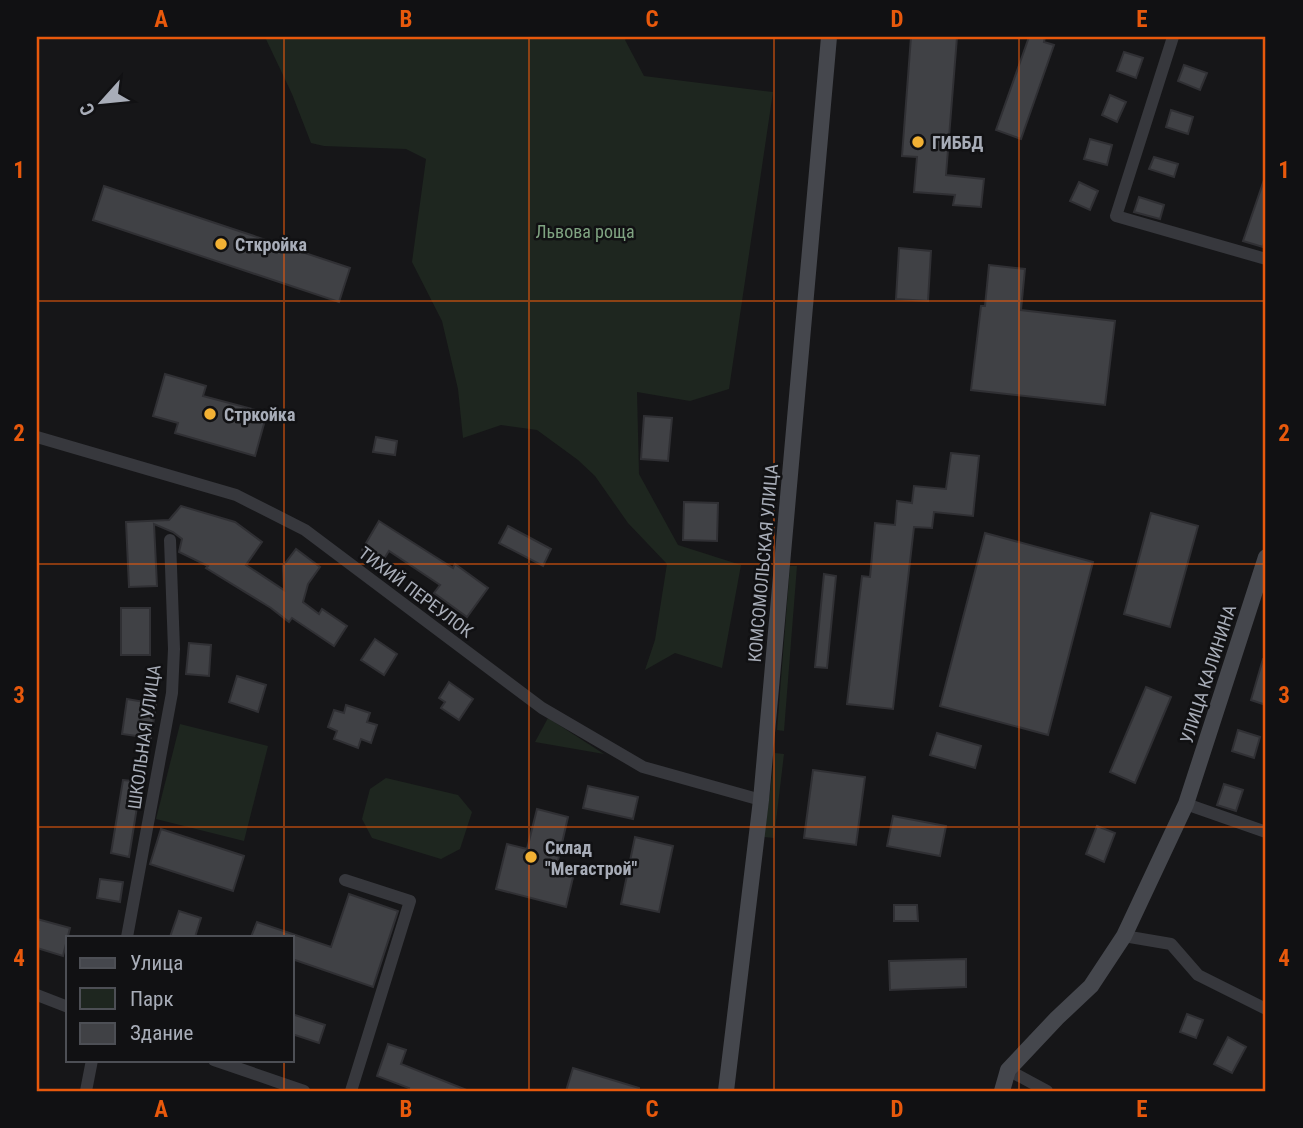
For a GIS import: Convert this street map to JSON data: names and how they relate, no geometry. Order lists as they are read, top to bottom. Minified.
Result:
{"streets":{"main road":["КОМСОМОЛЬСКАЯ УЛИЦА","УЛИЦА КАЛИНИНА"],"street":["ТИХИЙ ПЕРЕУЛОК","ШКОЛЬНАЯ УЛИЦА"]},"crossings":[["КОМСОМОЛЬСКАЯ УЛИЦА","ТИХИЙ ПЕРЕУЛОК"]],"parks":["Львова роща"],"places":["ГИББД","Сткройка","Стркойка","Склад \"Мегастрой\""],"legend":["Улица","Парк","Здание"],"north":"bottom left","grid":{"columns":["A","B","C","D","E"],"rows":["1","2","3","4"]}}
